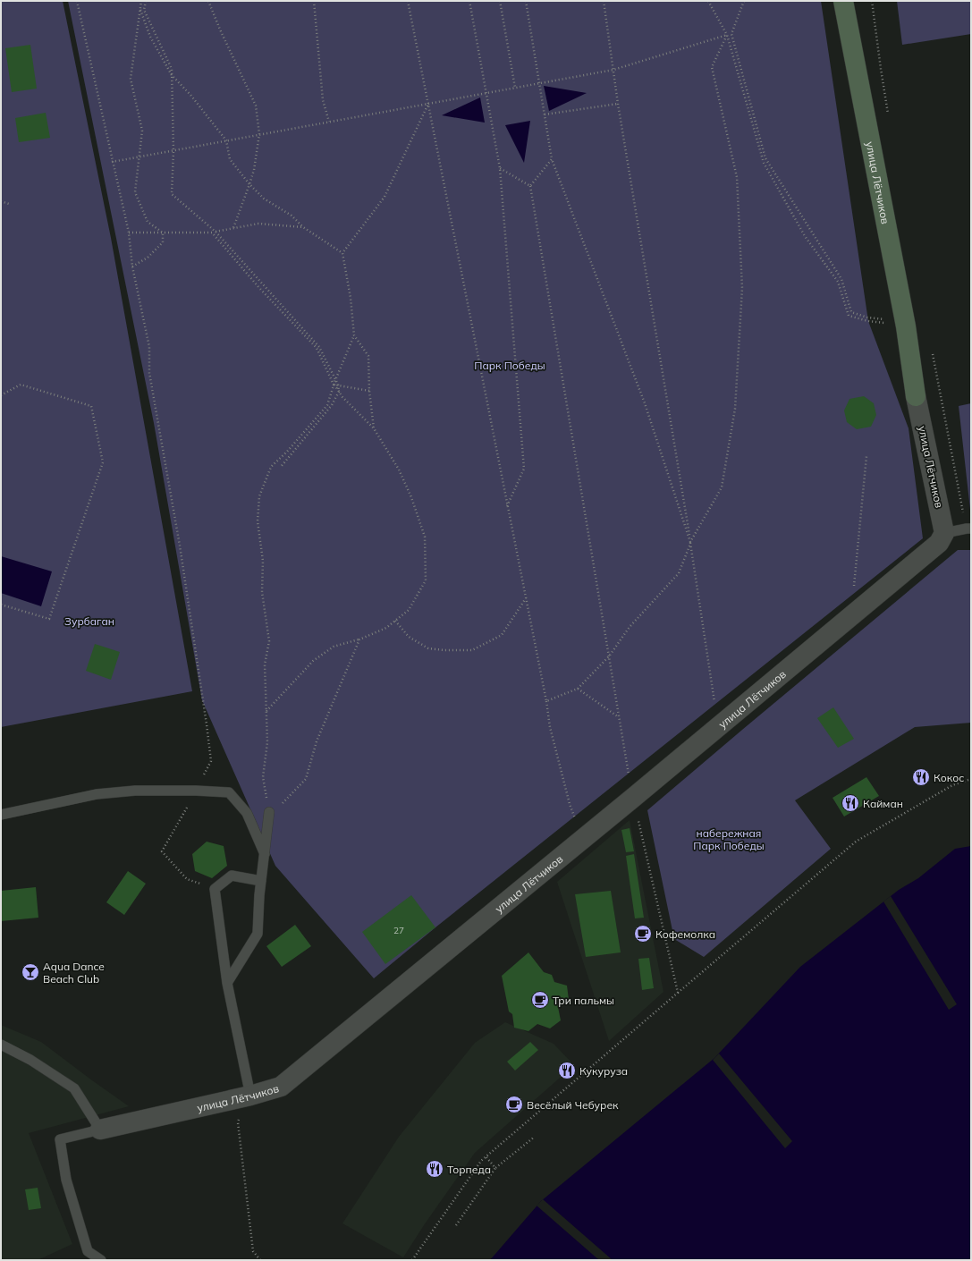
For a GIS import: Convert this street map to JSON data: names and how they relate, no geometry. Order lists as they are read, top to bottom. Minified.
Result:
{"streets":{"main road":["улица Лётчиков"]},"parks":["Парк Победы","Зурбаган","набережная Парк Победы"],"places":{"restaurant":["Кокос","Кайман","Кукуруза","Торпеда"],"cafe":["Кофемолка","Три пальмы","Весёлый Чебурек"],"bar":["Aqua Dance Beach Club"]},"house_numbers":["27"]}
